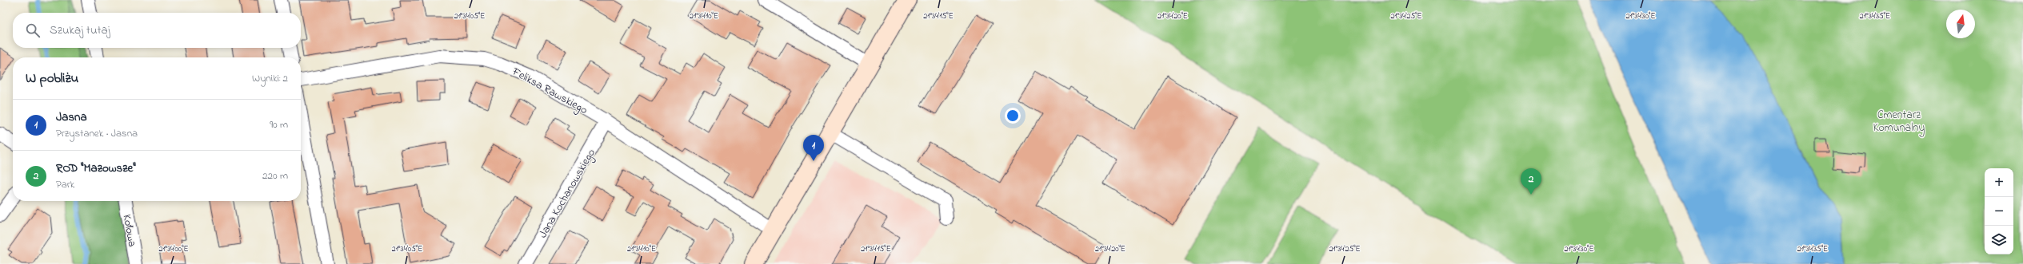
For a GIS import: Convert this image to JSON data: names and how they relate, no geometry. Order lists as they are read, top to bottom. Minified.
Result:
{"streets":{"street":["Feliksa Rawskiego","Jana Kochanowskiego","Kołowa"]},"crossings":[["Feliksa Rawskiego","Jana Kochanowskiego"]],"parks":["Cmentarz Komunalny"],"north":"top","page":{"search":"Szukaj tutaj","heading":["W pobliżu","Wyniki: 2"],"list":[{"mark":"1","name":"Jasna","note":"Przystanek · Jasna","value":"90 m"},{"mark":"2","name":"ROD \"Mazowsze\"","note":"Park","value":"220 m"}],"pins":["1","2"],"map_buttons":["+","−"]},"coordinates":["21°34'05\"E","21°34'10\"E","21°34'15\"E","21°34'20\"E","21°34'25\"E","21°34'30\"E","21°34'35\"E","21°34'00\"E"]}
